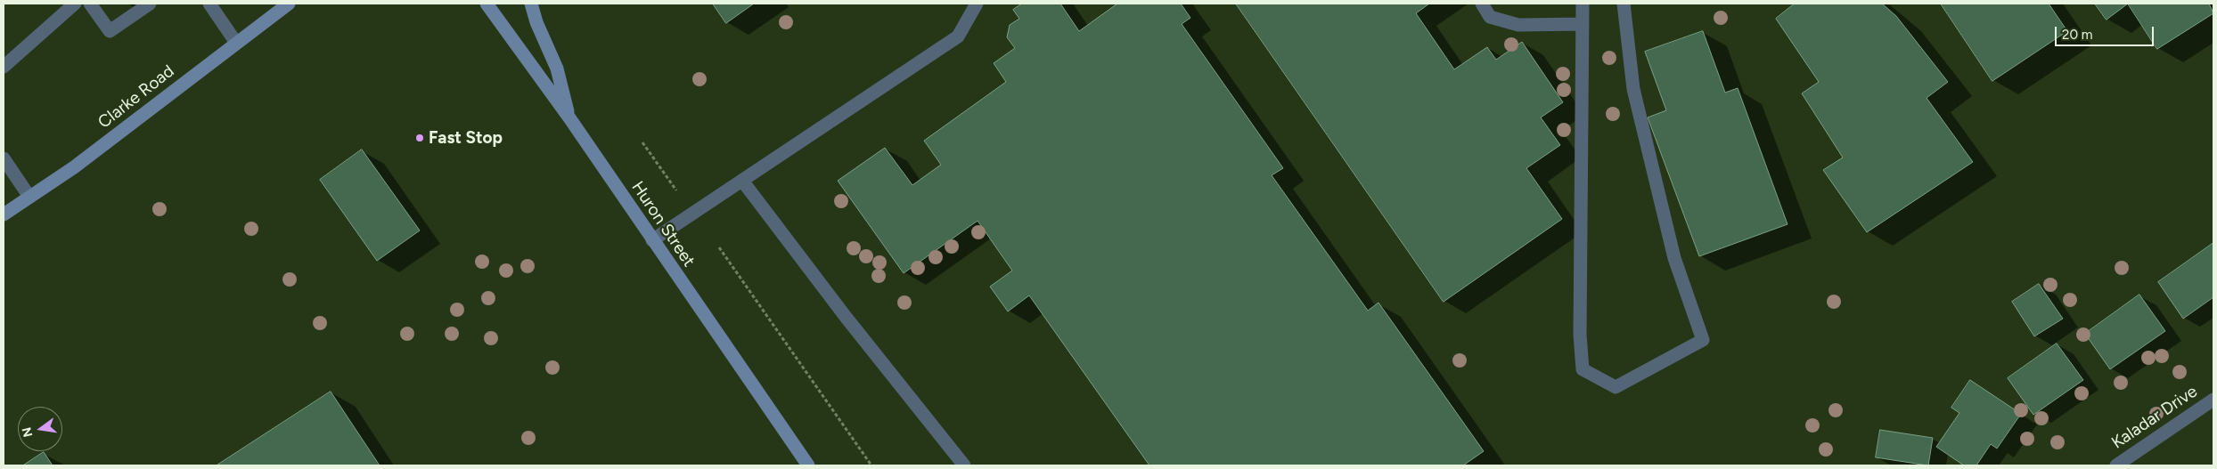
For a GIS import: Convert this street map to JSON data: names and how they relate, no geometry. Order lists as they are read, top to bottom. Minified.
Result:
{"streets":{"main road":["Clarke Road","Huron Street"],"street":["Kaladar Drive"]},"places":["Fast Stop"],"scale_bar":"20 m","north":"left"}
